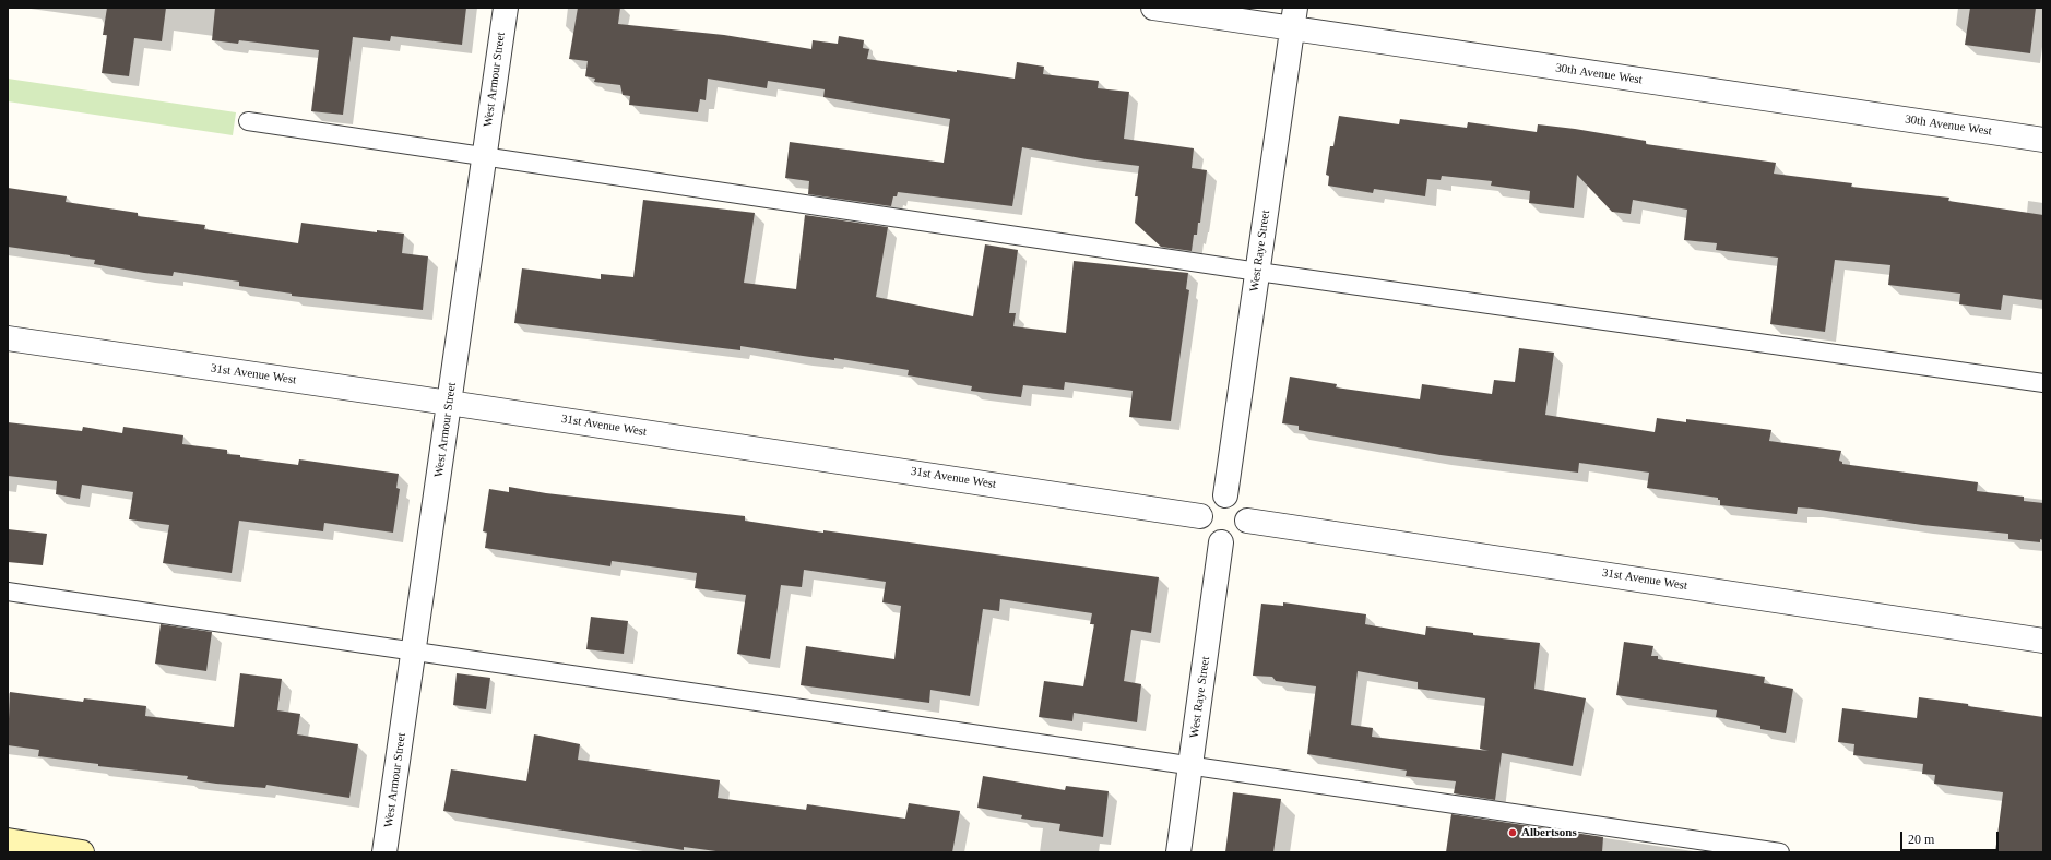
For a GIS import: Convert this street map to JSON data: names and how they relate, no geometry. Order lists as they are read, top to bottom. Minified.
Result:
{"streets":{"street":["30th Avenue West","West Armour Street","West Raye Street","31st Avenue West"]},"crossings":[["30th Avenue West","West Raye Street"],["West Armour Street","31st Avenue West"],["West Raye Street","31st Avenue West"]],"places":["Albertsons"],"scale_bar":"20 m"}
